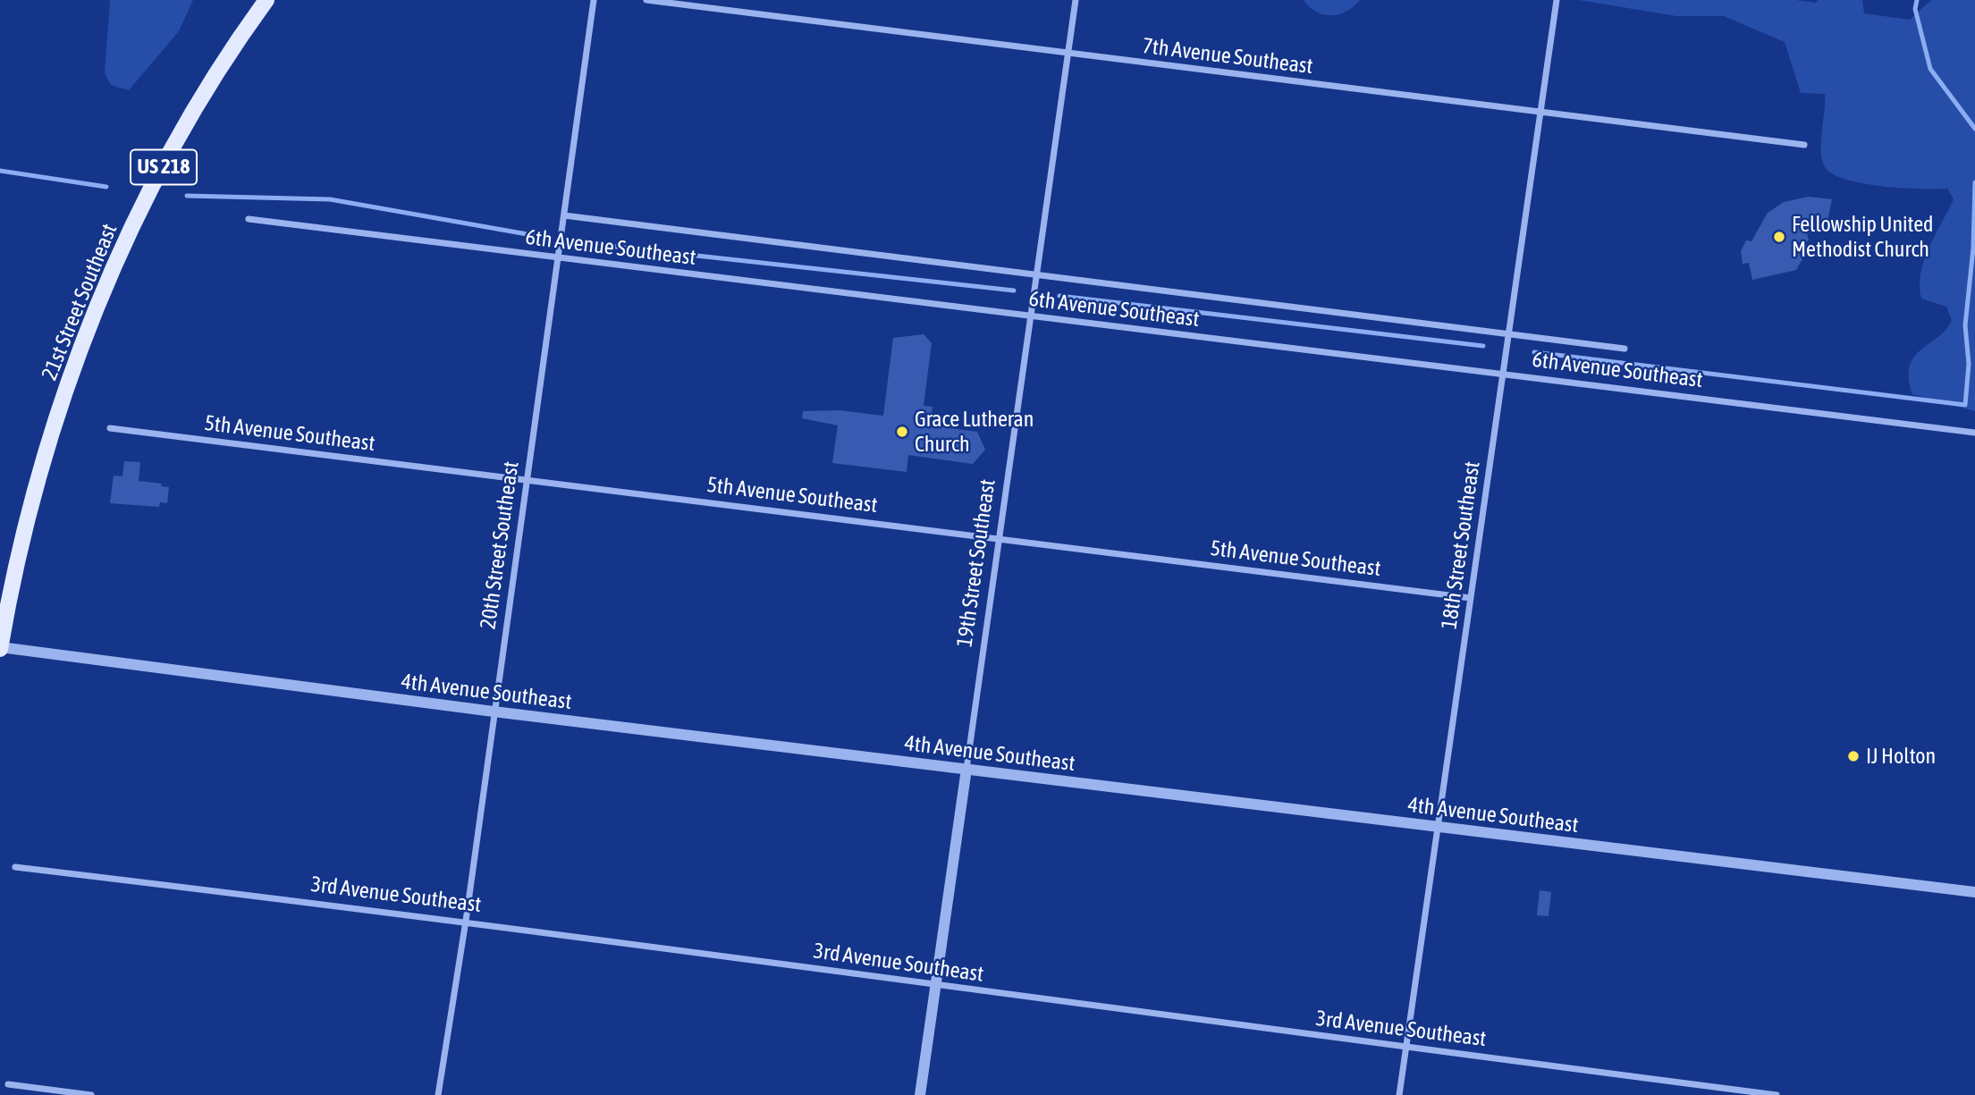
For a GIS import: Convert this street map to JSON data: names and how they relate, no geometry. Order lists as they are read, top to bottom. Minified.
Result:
{"streets":{"main road":["US 218","21st Street Southeast"],"street":["7th Avenue Southeast","6th Avenue Southeast","5th Avenue Southeast","20th Street Southeast","18th Street Southeast","19th Street Southeast","4th Avenue Southeast","3rd Avenue Southeast"]},"crossings":[["7th Avenue Southeast","18th Street Southeast"],["7th Avenue Southeast","19th Street Southeast"],["6th Avenue Southeast","20th Street Southeast"],["6th Avenue Southeast","18th Street Southeast"],["6th Avenue Southeast","19th Street Southeast"],["21st Street Southeast","4th Avenue Southeast"],["5th Avenue Southeast","20th Street Southeast"],["5th Avenue Southeast","18th Street Southeast"],["5th Avenue Southeast","19th Street Southeast"],["20th Street Southeast","4th Avenue Southeast"],["20th Street Southeast","3rd Avenue Southeast"],["18th Street Southeast","4th Avenue Southeast"],["18th Street Southeast","3rd Avenue Southeast"],["19th Street Southeast","4th Avenue Southeast"],["19th Street Southeast","3rd Avenue Southeast"]],"places":["Fellowship United Methodist Church","Grace Lutheran Church","IJ Holton"]}
